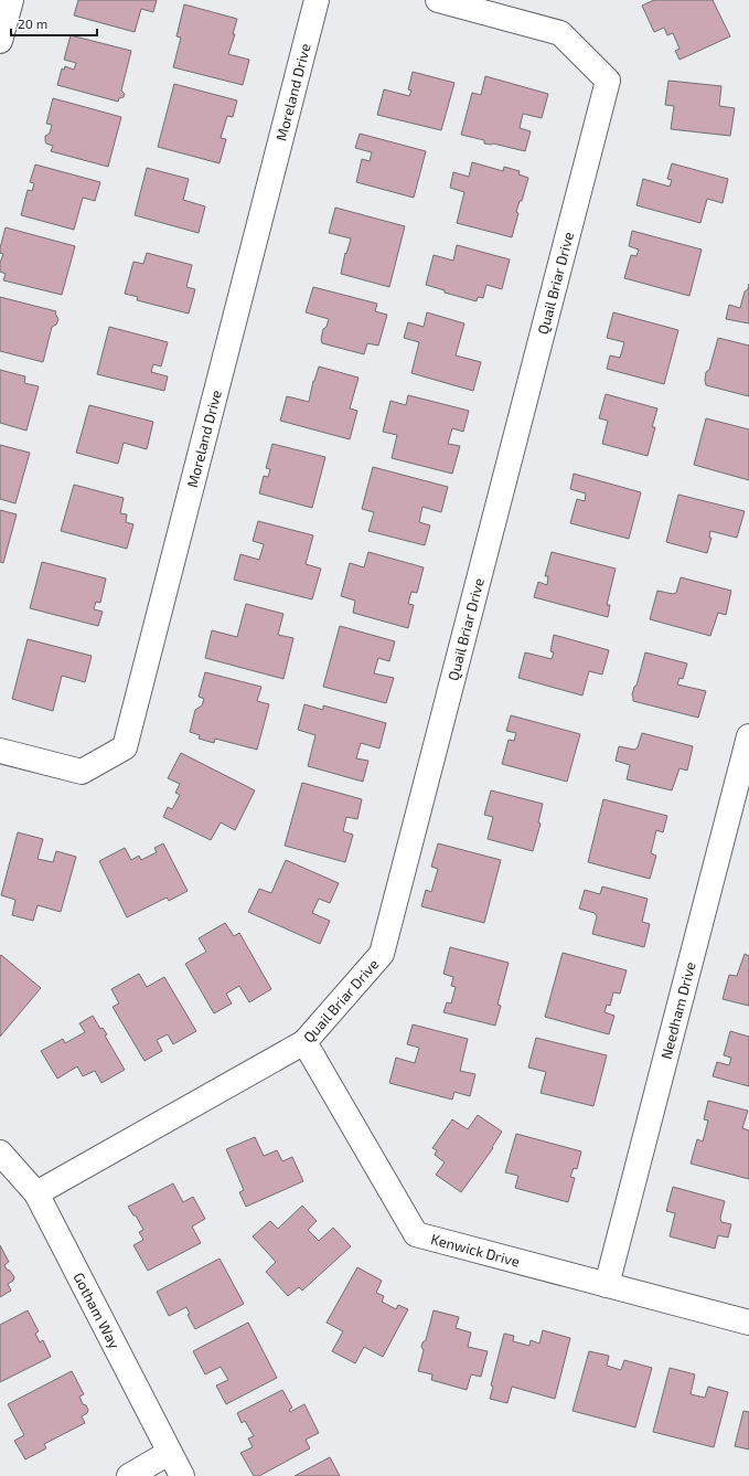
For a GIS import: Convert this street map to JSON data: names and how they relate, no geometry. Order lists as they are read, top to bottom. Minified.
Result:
{"streets":{"street":["Moreland Drive","Quail Briar Drive","Needham Drive","Kenwick Drive","Gotham Way"]},"crossings":[["Quail Briar Drive","Kenwick Drive"],["Quail Briar Drive","Gotham Way"],["Needham Drive","Kenwick Drive"]],"scale_bar":"20 m"}
